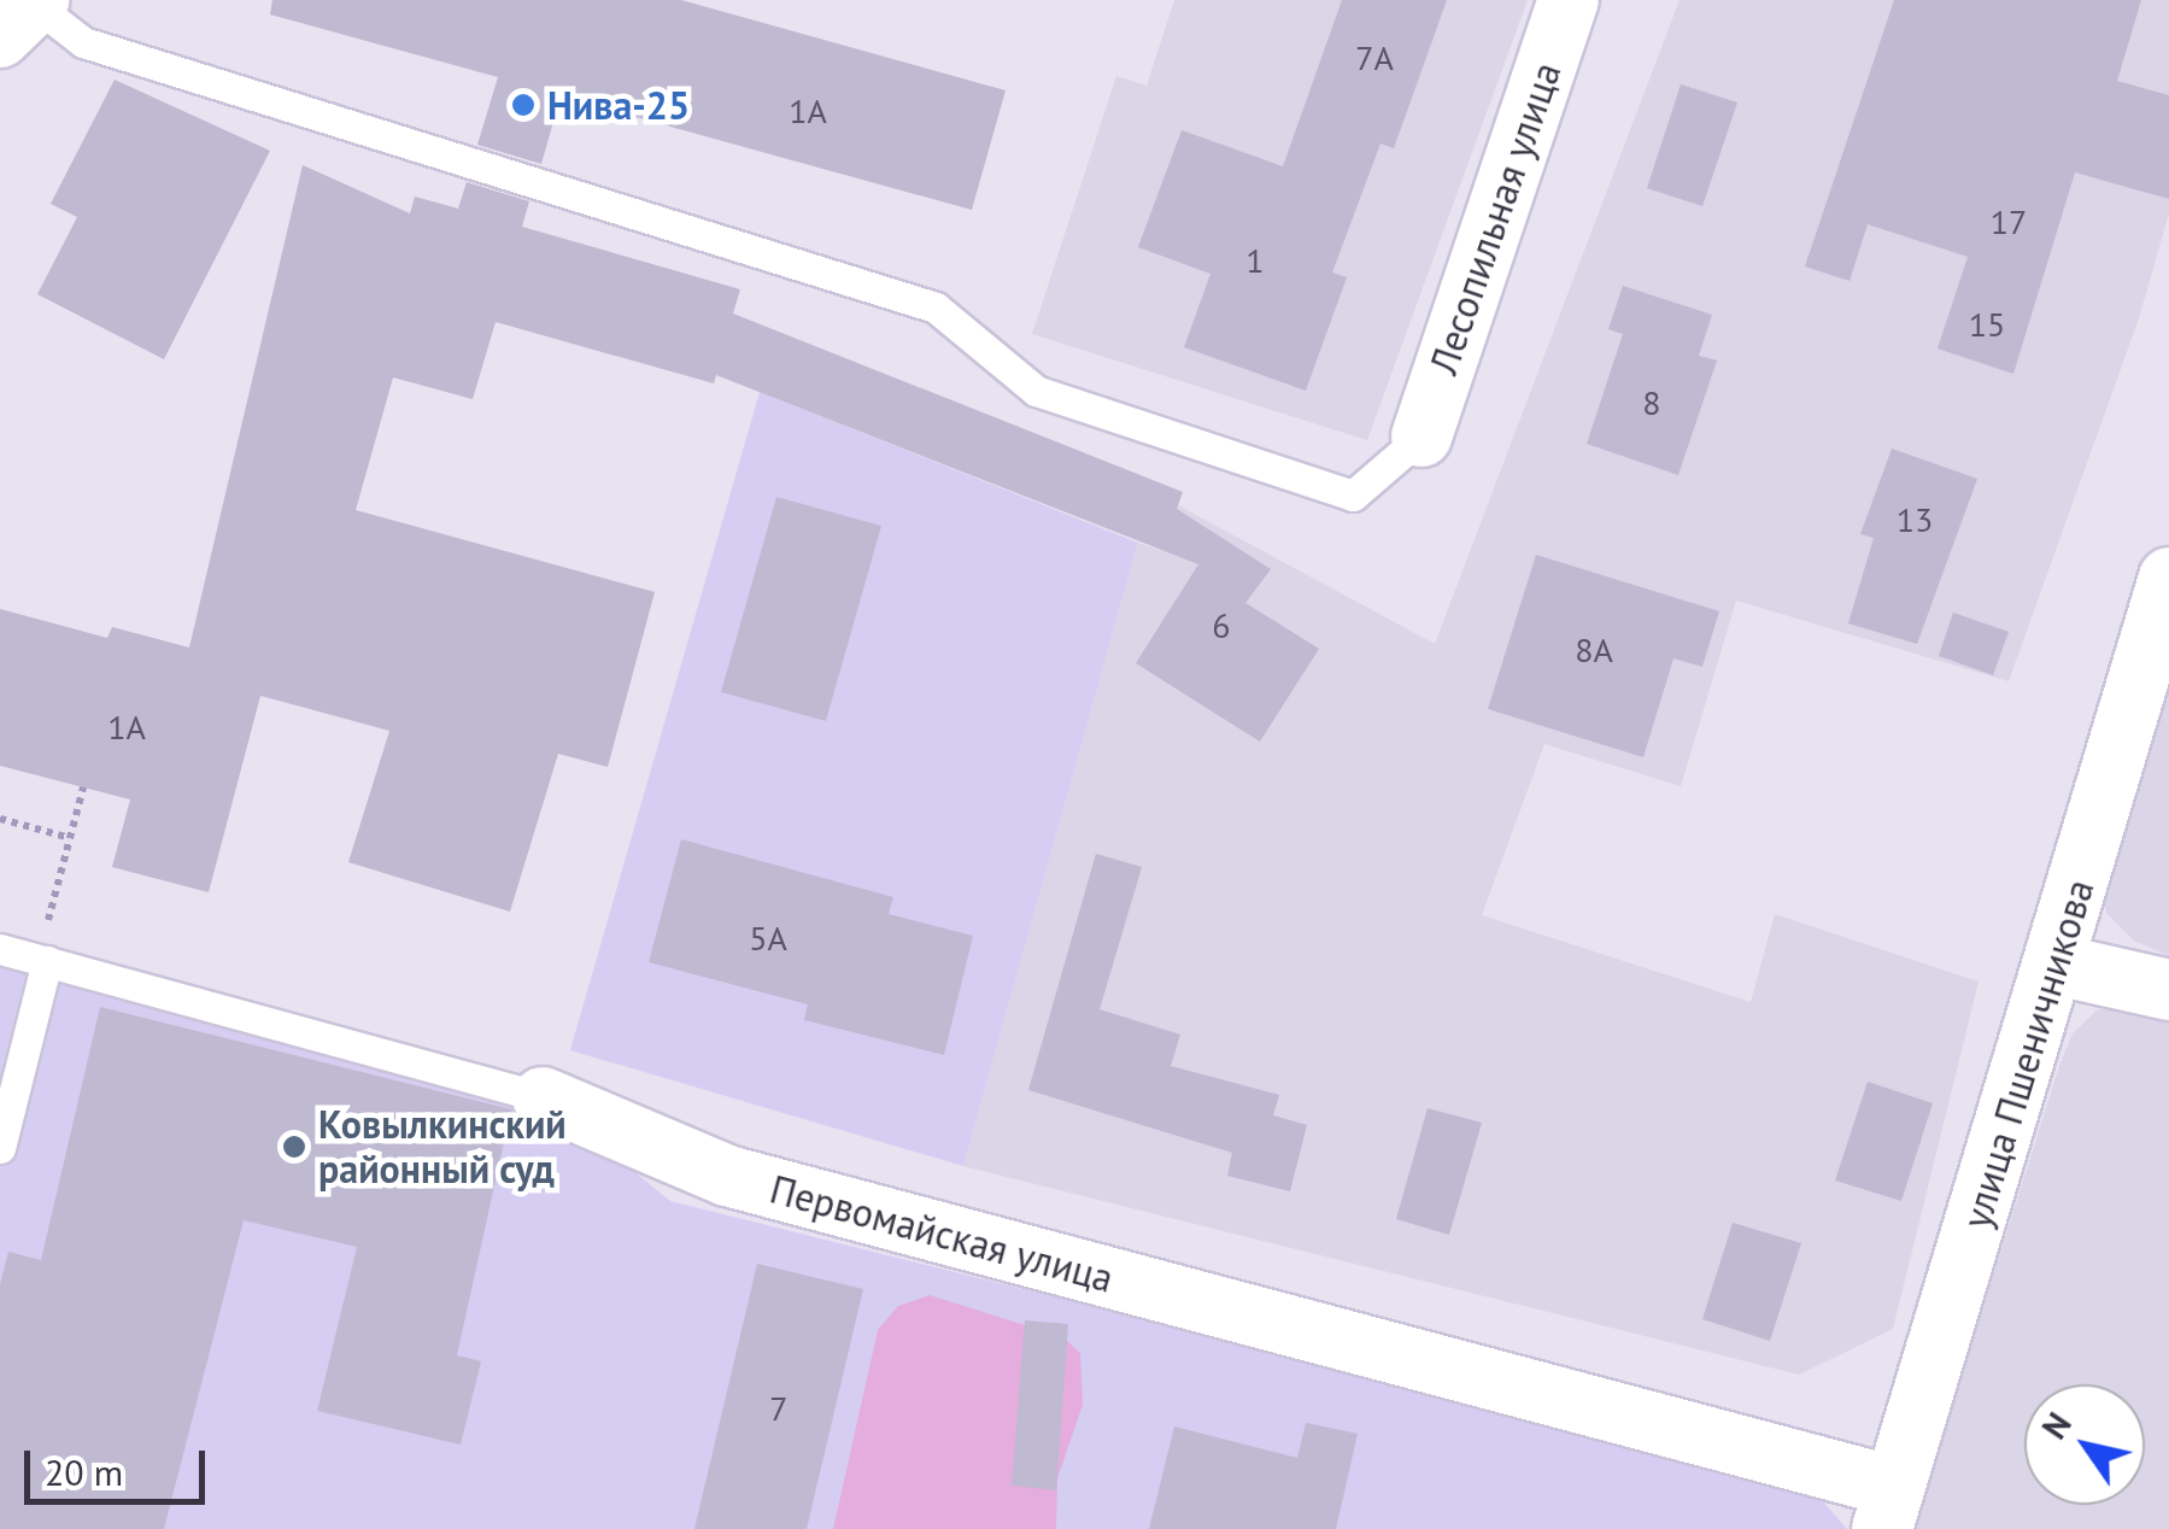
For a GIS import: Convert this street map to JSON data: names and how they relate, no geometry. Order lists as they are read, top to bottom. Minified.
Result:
{"streets":{"street":["Лесопильная улица","улица Пшеничникова","Первомайская улица"]},"crossings":[["улица Пшеничникова","Первомайская улица"]],"places":["Нива-25","Ковылкинский районный суд"],"house_numbers":["7А","1А","17","1","15","8","13","6","8А","1А","5А","7"],"scale_bar":"20 m","north":"top left"}
